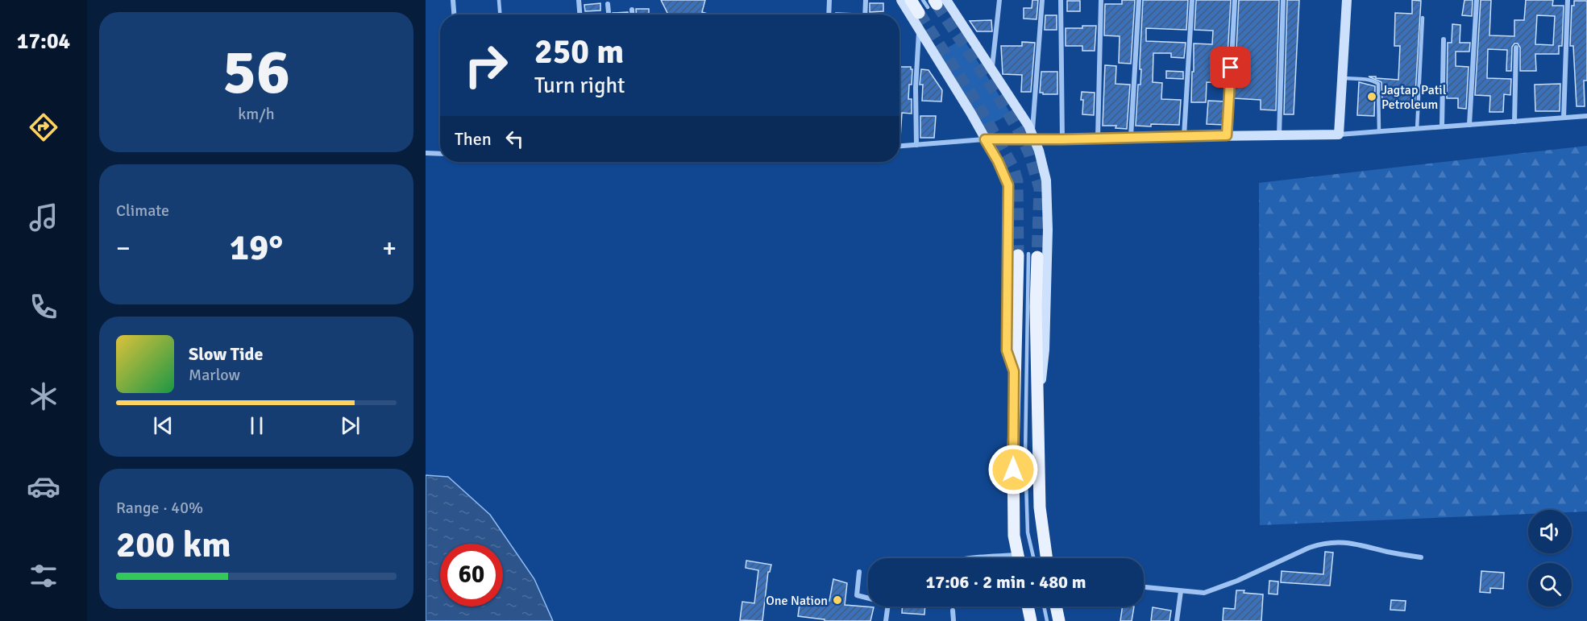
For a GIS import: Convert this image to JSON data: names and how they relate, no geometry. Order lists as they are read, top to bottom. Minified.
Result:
{"places":["Jagtap Patil Petroleum","One Nation"],"page":{"tabs":"17:04","tile":[["56","km/h"],"Climate",["Range · 40%","200 km"]],"turn":["250 m","Turn right"],"then":"Then","heat":["−","19°","+"],"song":["Slow Tide","Marlow"],"limit":"60","trip":"17:06 · 2 min · 480 m"}}
